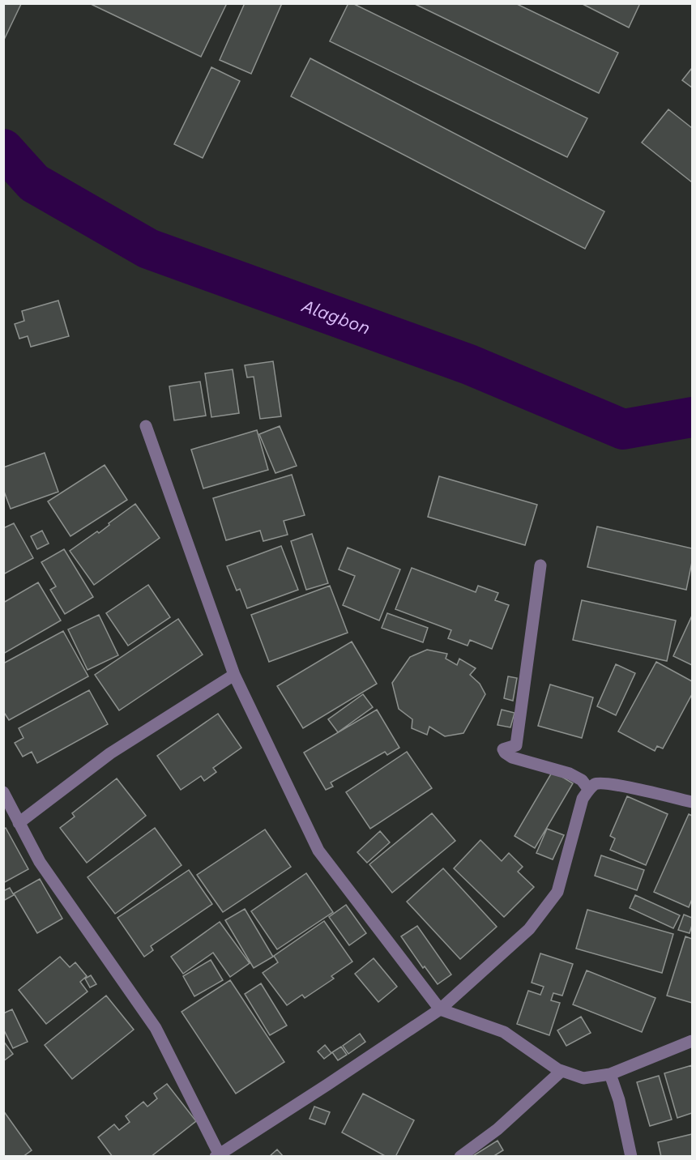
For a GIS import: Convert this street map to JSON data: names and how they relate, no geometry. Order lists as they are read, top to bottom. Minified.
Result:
{"water":["Alagbon"]}
